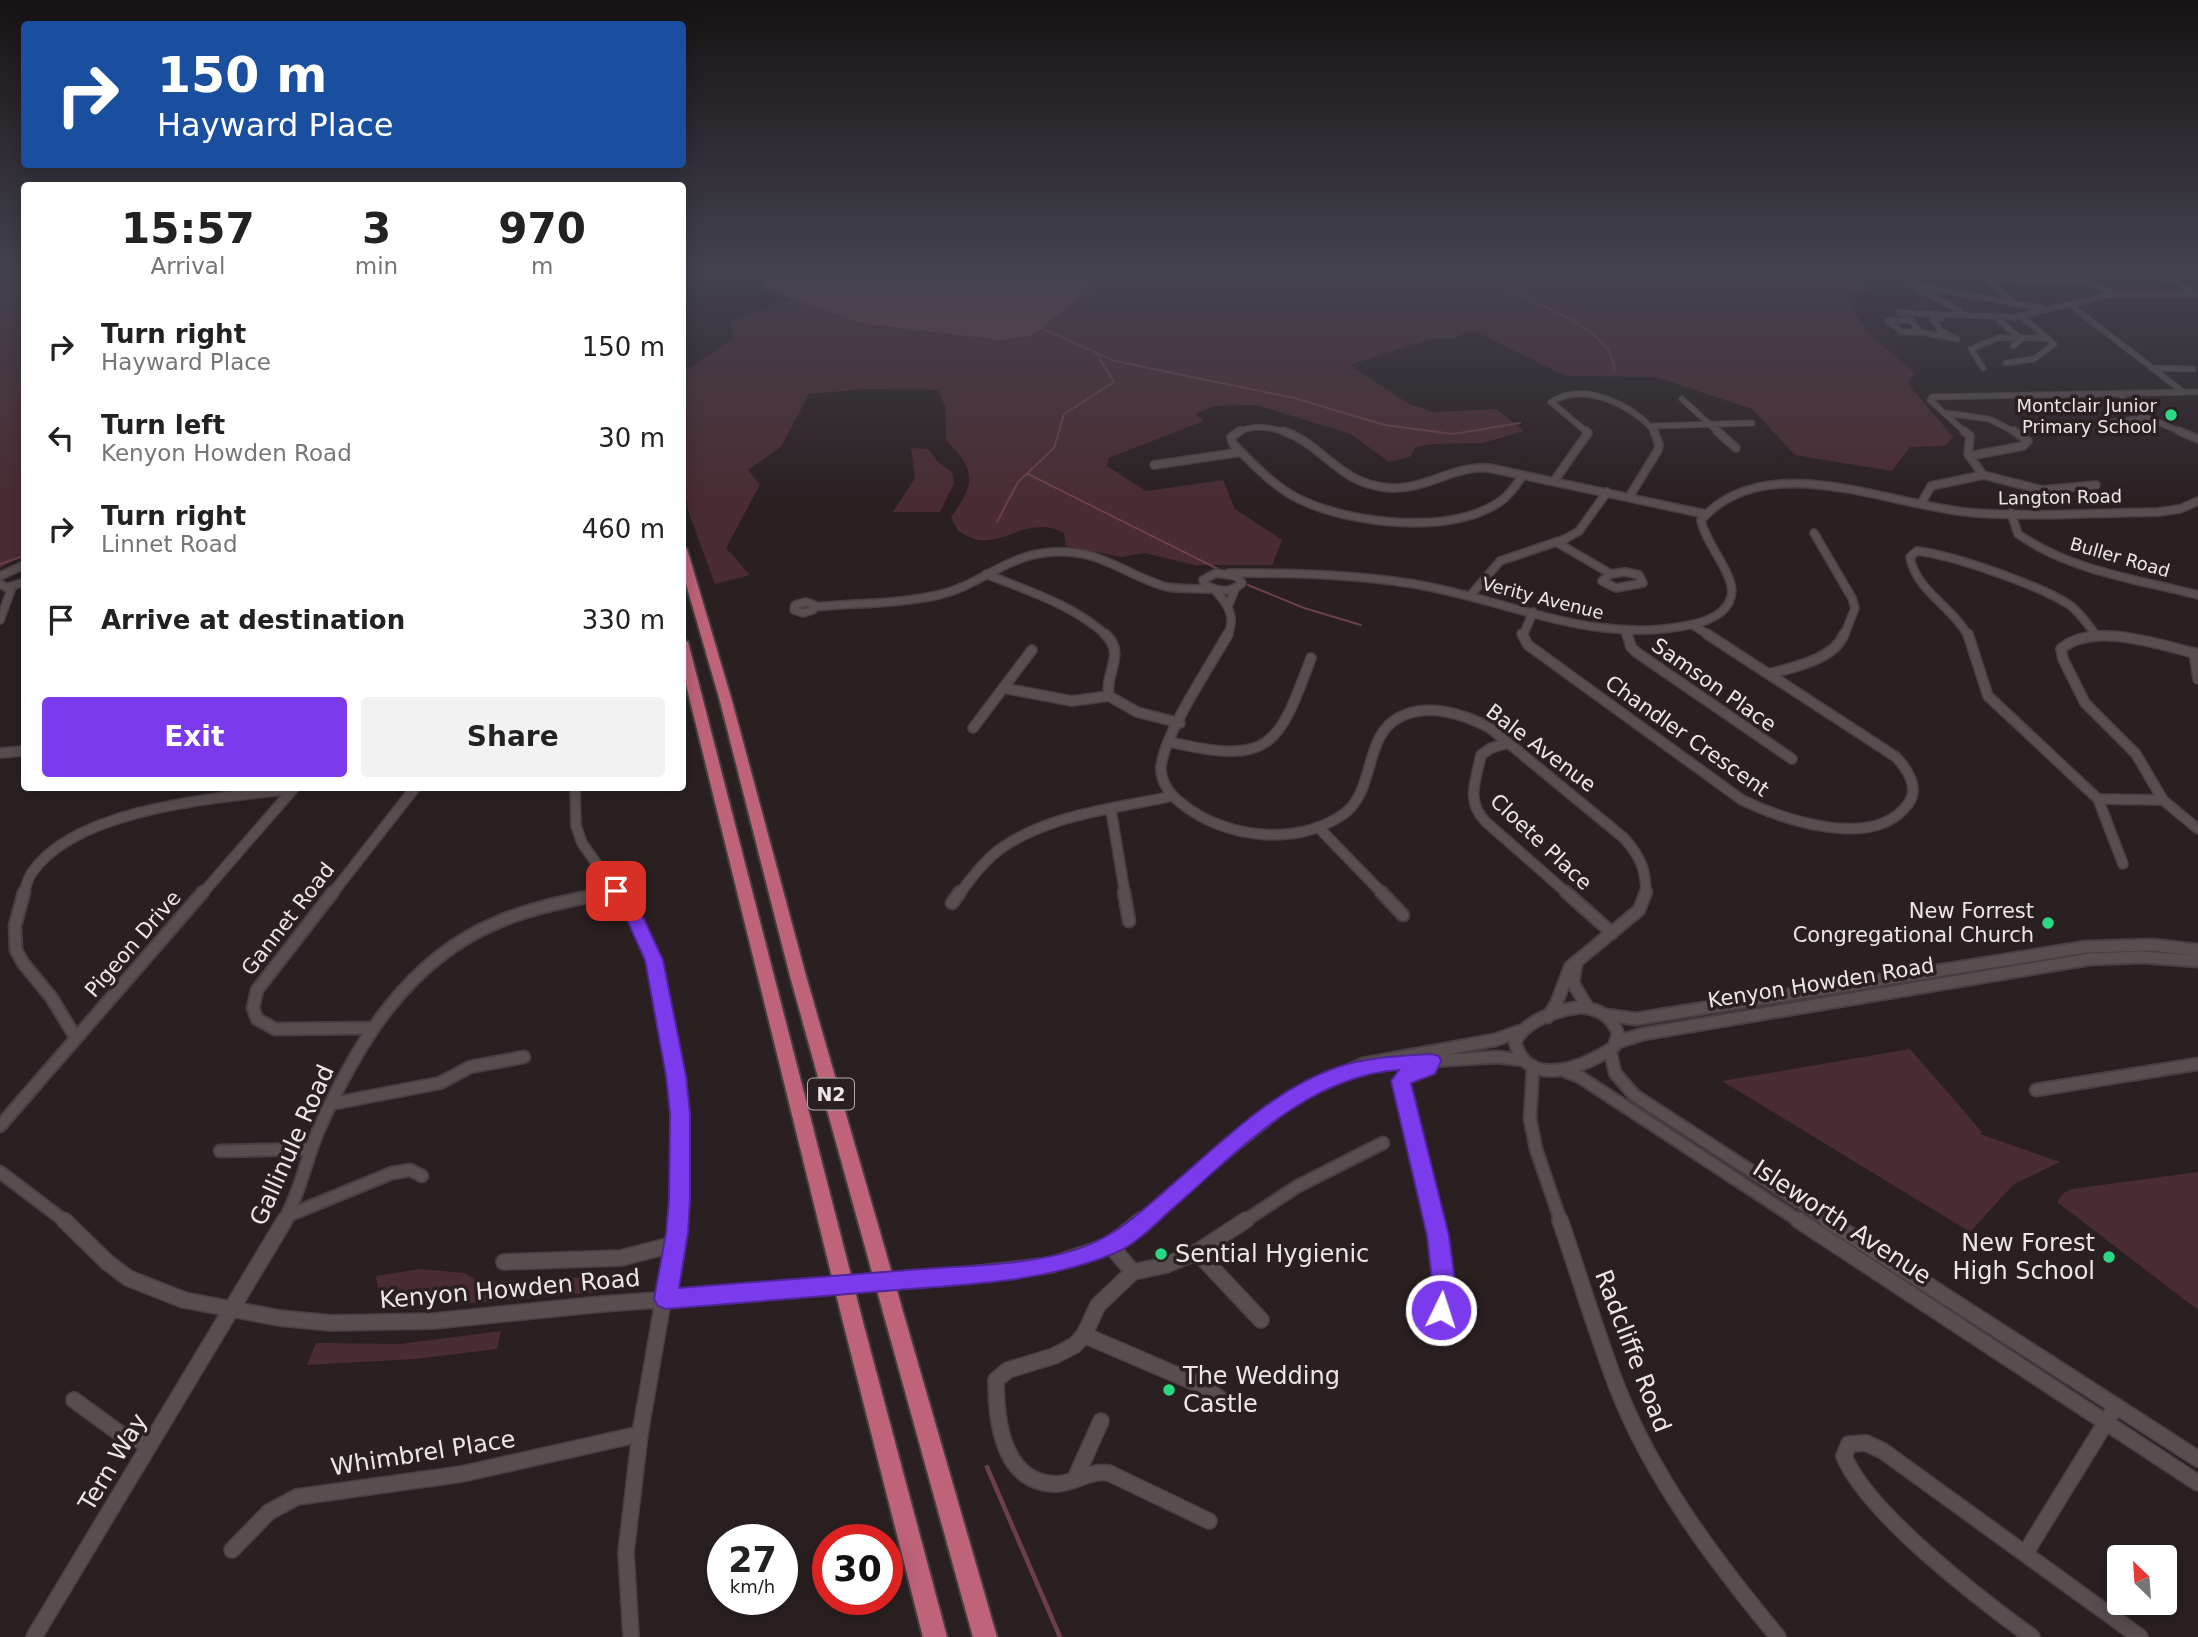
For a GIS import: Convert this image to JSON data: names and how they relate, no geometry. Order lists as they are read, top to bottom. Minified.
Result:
{"streets":{"highway":["N2"],"street":["Langton Road","Buller Road","Verity Avenue","Samson Place","Chandler Crescent","Bale Avenue","Cloete Place","Gannet Road","Pigeon Drive","Kenyon Howden Road","Gallinule Road","Isleworth Avenue","Radcliffe Road","Whimbrel Place","Tern Way"]},"crossings":[["Langton Road","Buller Road"],["Verity Avenue","Samson Place"],["Verity Avenue","Chandler Crescent"],["Bale Avenue","Cloete Place"],["Bale Avenue","Kenyon Howden Road"],["Gannet Road","Gallinule Road"],["Kenyon Howden Road","Gallinule Road"],["Kenyon Howden Road","Isleworth Avenue"],["Kenyon Howden Road","Radcliffe Road"],["Kenyon Howden Road","Tern Way"],["Gallinule Road","Tern Way"]],"places":["Montclair Junior Primary School","New Forrest Congregational Church","Sential Hygienic","New Forest High School","The Wedding Castle"],"north":"top left","page":{"turn":["150 m","Hayward Place"],"eta":["15:57","Arrival","3","min","970","m"],"list":[{"name":"Turn right","note":"Hayward Place","value":"150 m"},{"name":"Turn left","note":"Kenyon Howden Road","value":"30 m"},{"name":"Turn right","note":"Linnet Road","value":"460 m"},{"name":"Arrive at destination","value":"330 m"}],"buttons":["Exit","Share"],"speed":"27 km/h","limit":"30"}}
